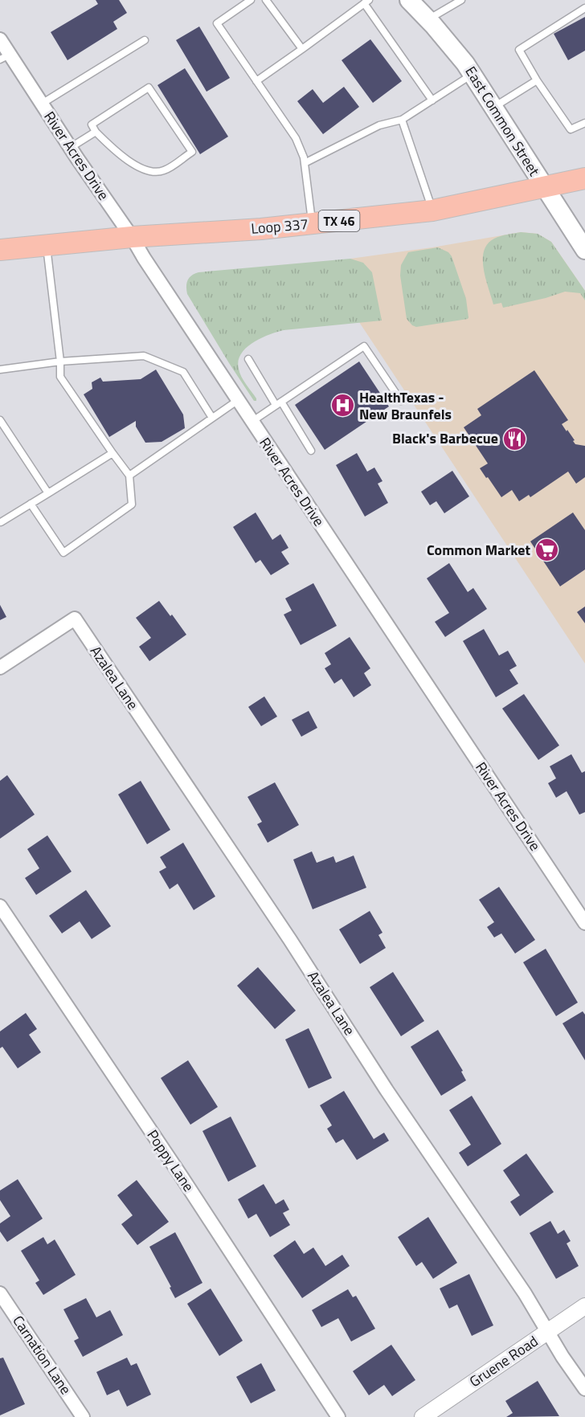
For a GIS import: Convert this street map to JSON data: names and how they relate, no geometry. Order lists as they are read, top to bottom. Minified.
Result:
{"streets":{"main road":["East Common Street","TX 46","Loop 337"],"street":["River Acres Drive","Azalea Lane","Poppy Lane","Carnation Lane","Gruene Road"]},"crossings":[["East Common Street","Loop 337"],["River Acres Drive","Loop 337"],["Azalea Lane","Gruene Road"]],"places":{"hospital":["HealthTexas - New Braunfels"],"restaurant":["Black's Barbecue"],"supermarket":["Common Market"]}}
